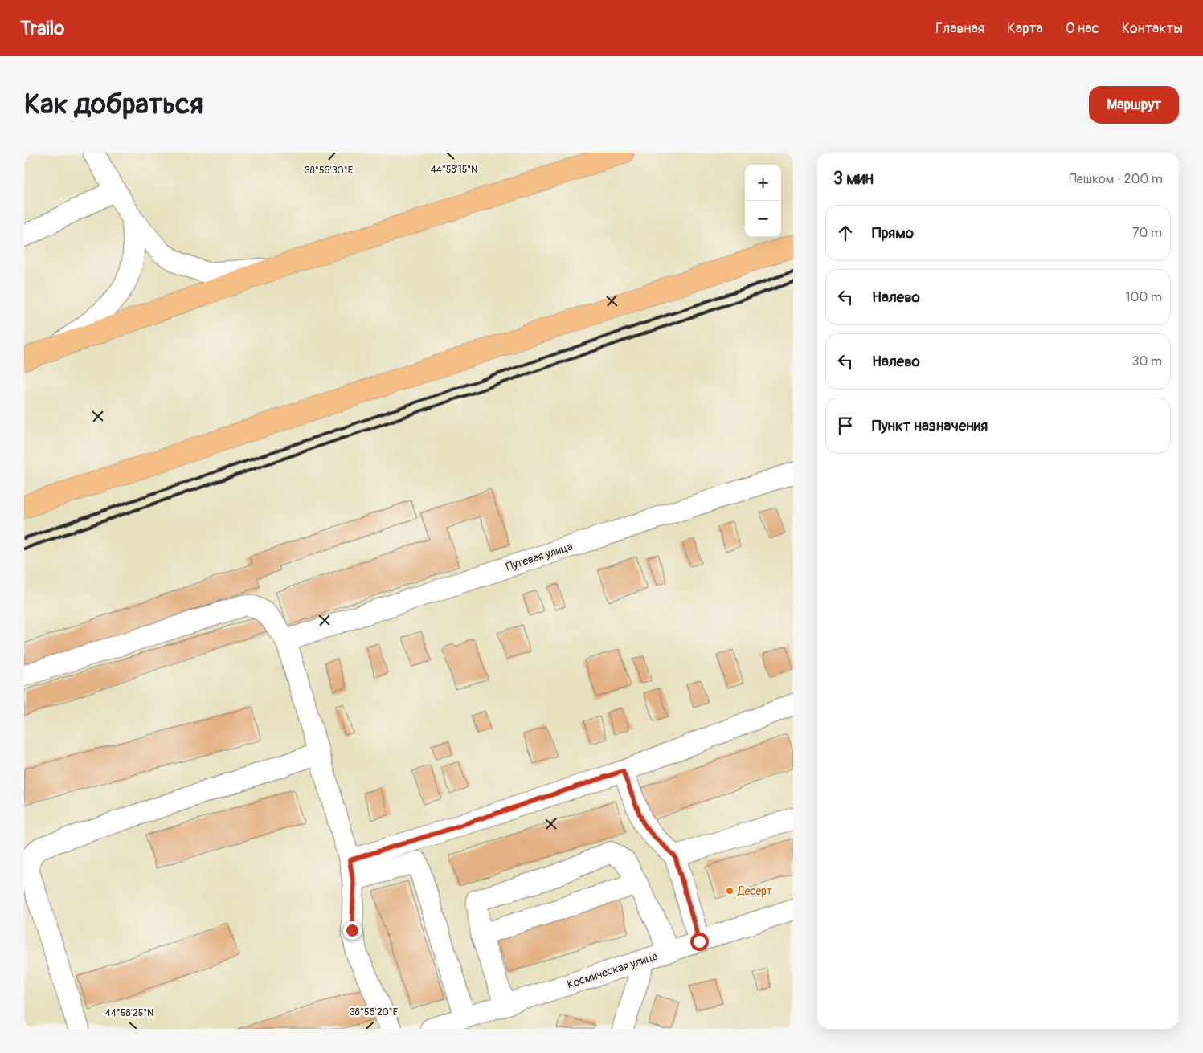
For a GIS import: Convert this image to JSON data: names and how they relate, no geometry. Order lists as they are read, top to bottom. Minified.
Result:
{"streets":{"street":["Путевая улица","Космическая улица"]},"places":["Десерт"],"page":{"header":"Trailo","nav":["Главная","Карта","О нас","Контакты"],"buttons":"Маршрут","title":"Как добраться","heading":["3 мин","Пешком · 200 m"],"map_buttons":["+","−"],"list":[["Прямо","70 m"],["Налево","100 m"],["Налево","30 m"],"Пункт назначения"]},"coordinates":["44°58'15\"N","38°56'30\"E","38°56'20\"E","44°58'25\"N"]}
